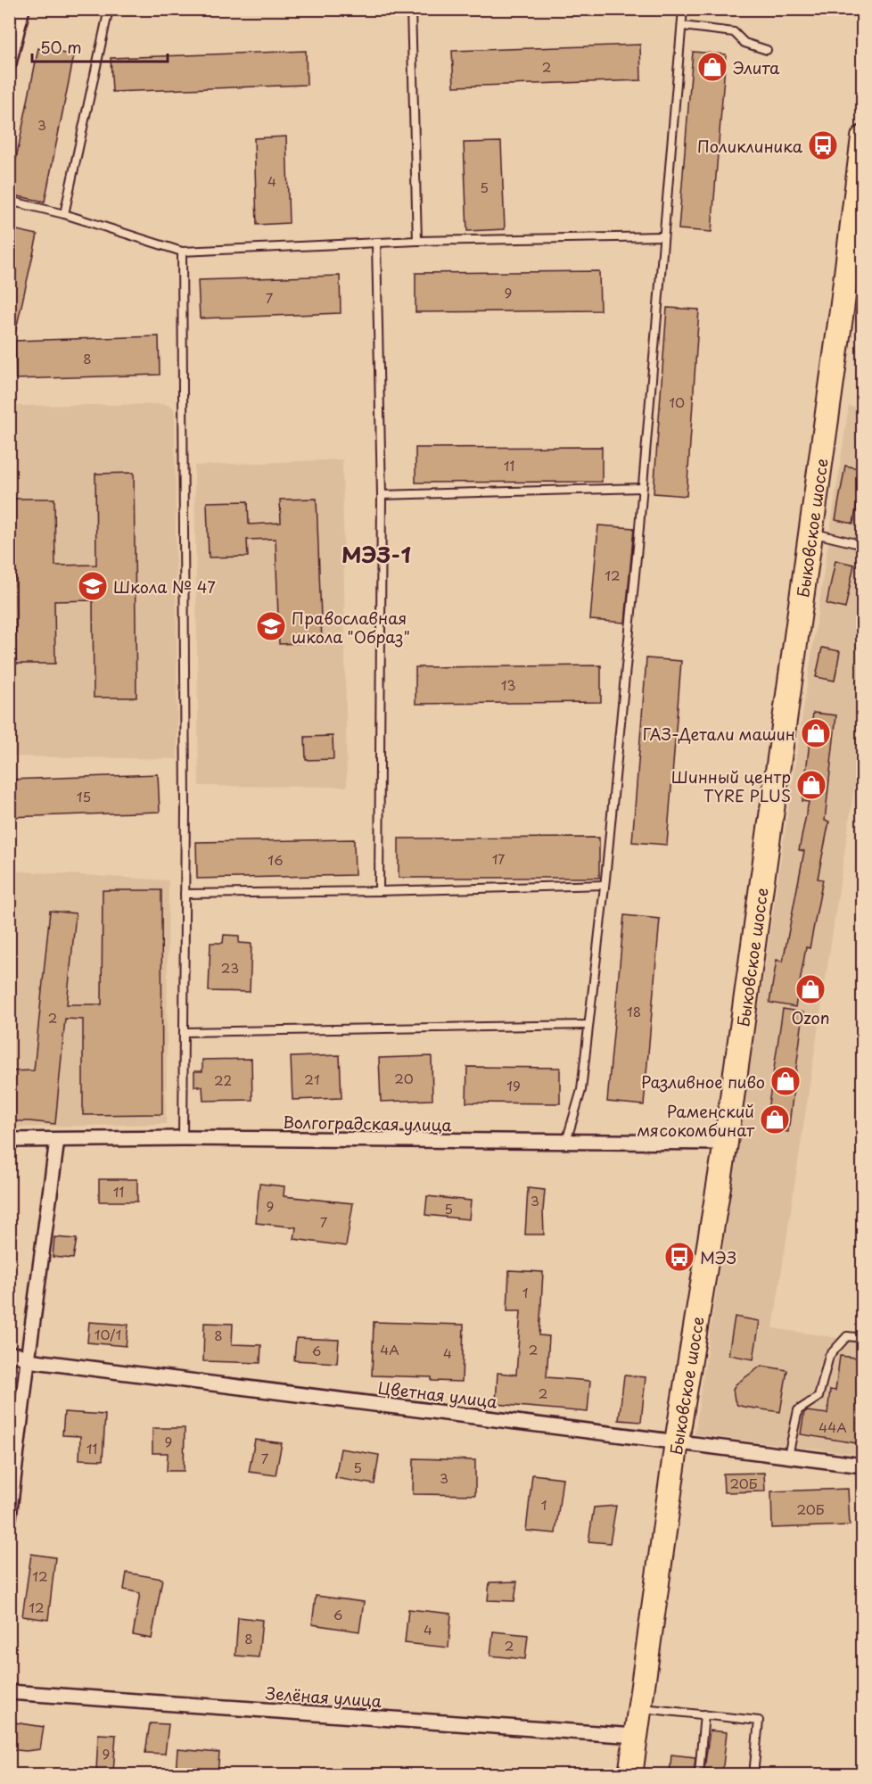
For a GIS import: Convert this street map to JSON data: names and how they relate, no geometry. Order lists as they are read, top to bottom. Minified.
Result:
{"streets":{"main road":["Быковское шоссе"],"street":["Волгоградская улица","Цветная улица","Зелёная улица"]},"crossings":[["Быковское шоссе","Волгоградская улица"],["Быковское шоссе","Цветная улица"],["Быковское шоссе","Зелёная улица"]],"districts":["МЭЗ-1"],"places":{"shop":["Элита","ГАЗ-Детали машин","Шинный центр TYRE PLUS","Ozon","Разливное пиво","Раменский мясокомбинат"],"bus stop":["Поликлиника","МЭЗ"],"school or university":["Школа № 47","Православная школа \"Образ\""]},"house_numbers":["2","3","4","5","9","7","8","10","11","12","13","15","17","16","23","18","2","20","21","22","19","11","3","9","5","7","1","10/1","8","4А","2","6","4","2","44А","9","11","7","5","3","20Б","1","20Б","12","12","6","4","8","2","9"],"scale_bar":"50 m"}
